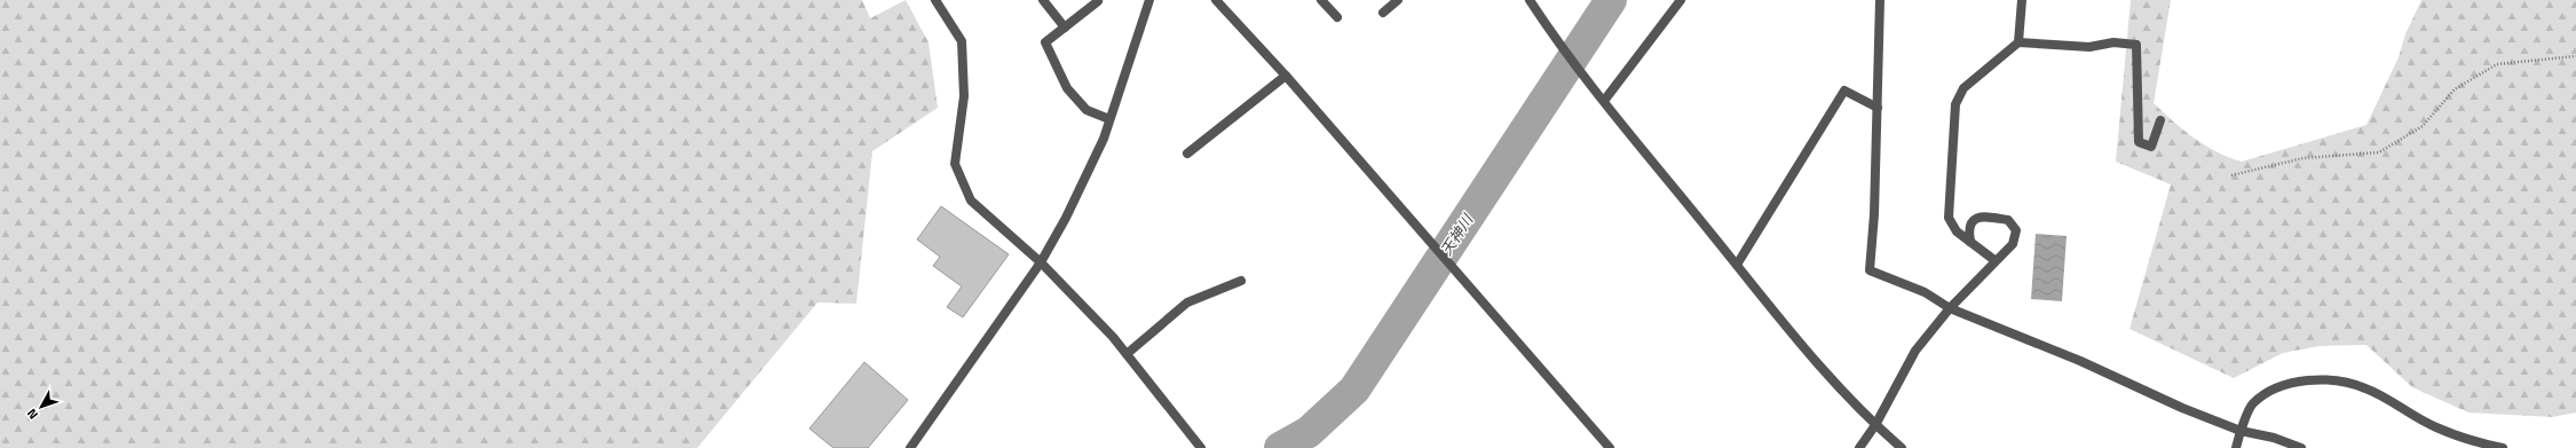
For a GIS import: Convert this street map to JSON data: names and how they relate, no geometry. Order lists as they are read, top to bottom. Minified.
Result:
{"water":["天神川"],"north":"bottom left"}
